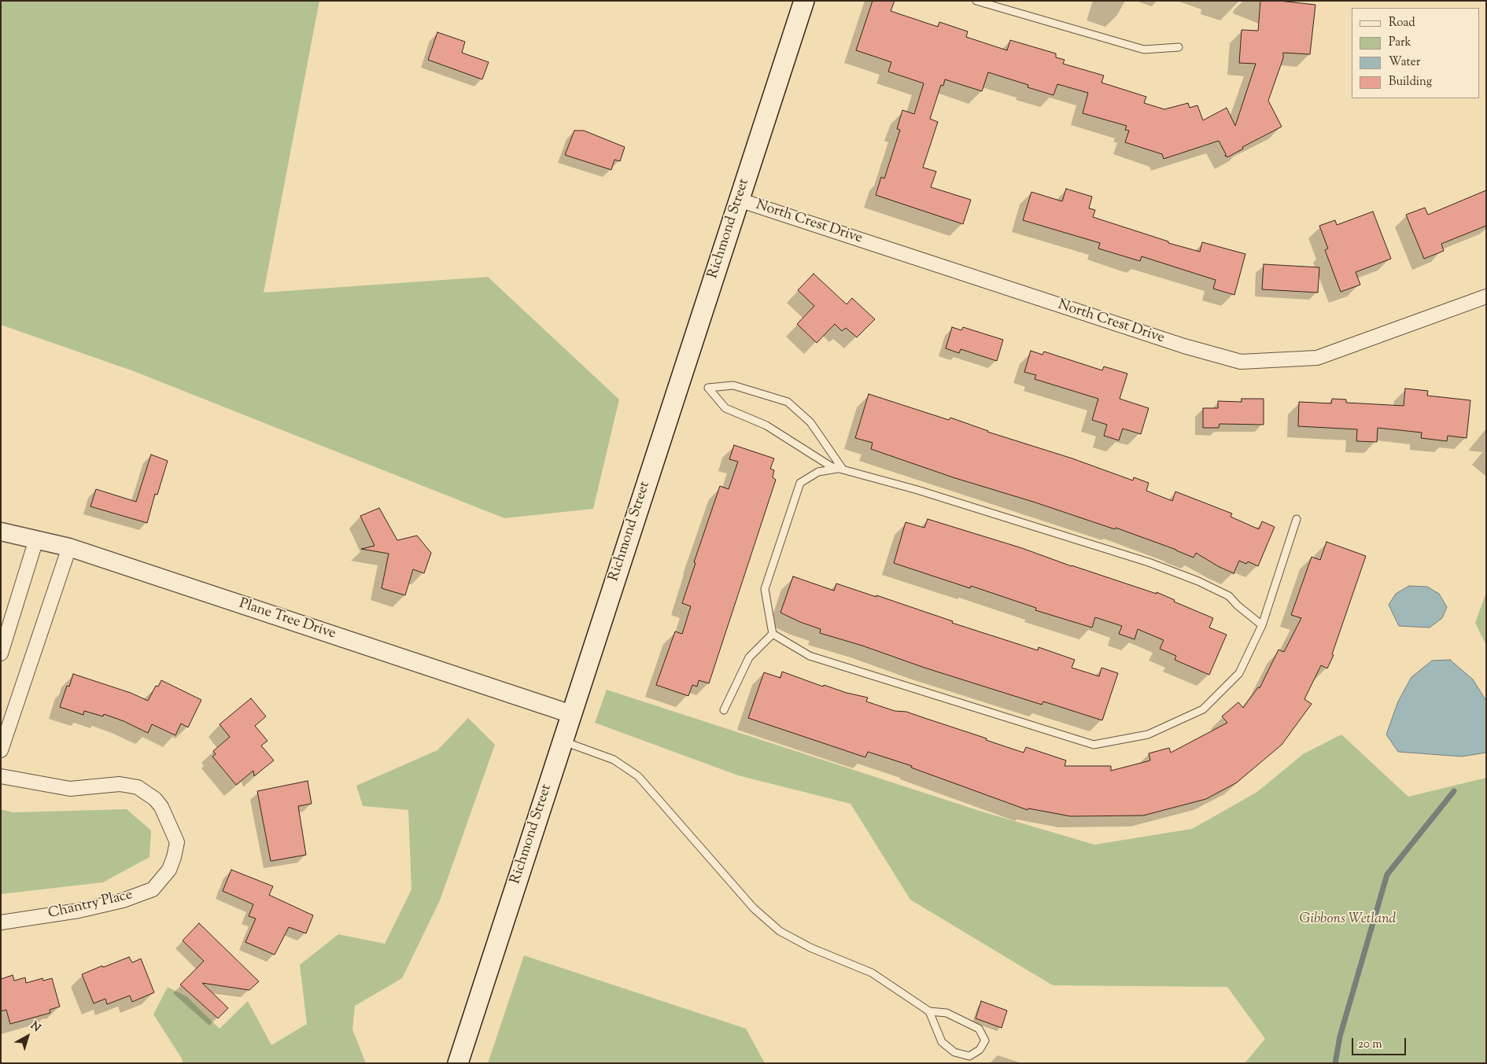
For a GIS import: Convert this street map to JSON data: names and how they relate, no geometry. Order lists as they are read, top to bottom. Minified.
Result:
{"streets":{"main road":["Richmond Street"],"street":["North Crest Drive","Plane Tree Drive","Chantry Place"]},"crossings":[["North Crest Drive","Richmond Street"],["Richmond Street","Plane Tree Drive"]],"parks":["Gibbons Wetland"],"legend":["Road","Park","Water","Building"],"scale_bar":"20 m","north":"top right"}
